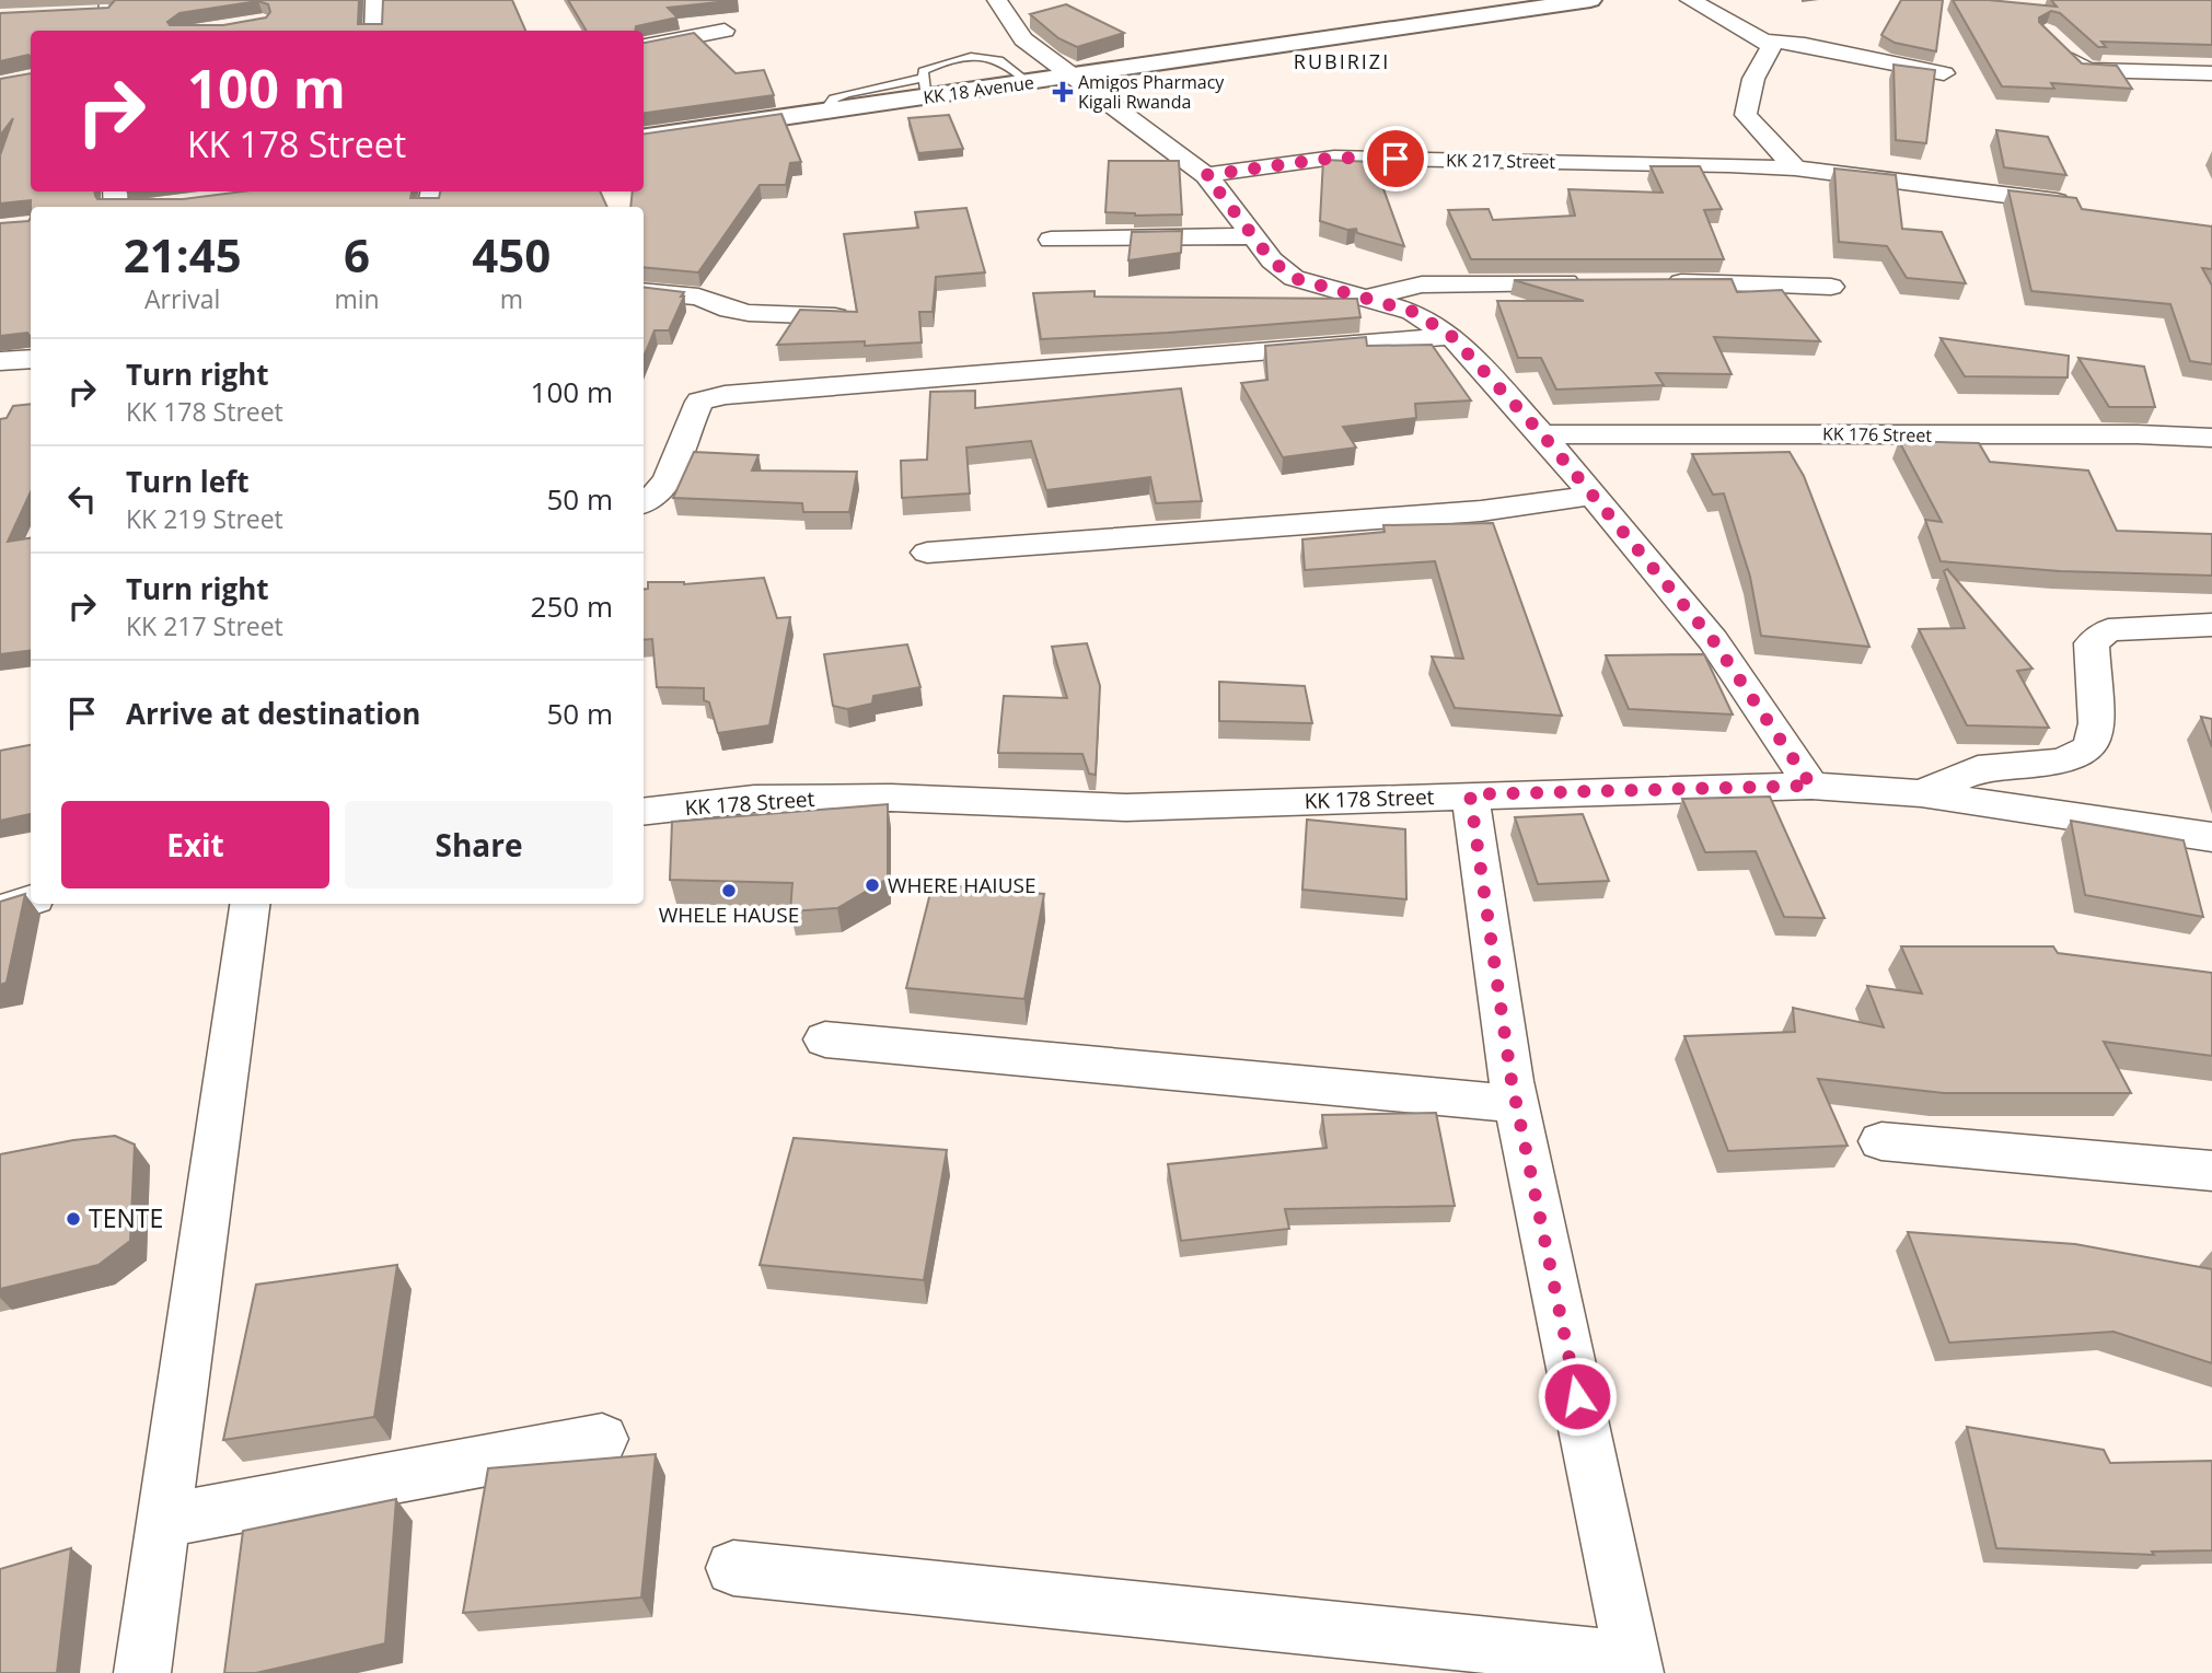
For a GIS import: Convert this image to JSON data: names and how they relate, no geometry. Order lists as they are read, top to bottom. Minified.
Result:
{"streets":{"main road":["KK 18 Avenue"],"street":["KK 217 Street","KK 176 Street","KK 178 Street"]},"districts":["RUBIRIZI"],"places":{"health":["Amigos Pharmacy Kigali Rwanda"],"other":["WHERE HAIUSE","WHELE HAUSE","TENTE"]},"page":{"turn":["100 m","KK 178 Street"],"eta":["21:45","Arrival","6","min","450","m"],"list":[{"name":"Turn right","note":"KK 178 Street","value":"100 m"},{"name":"Turn left","note":"KK 219 Street","value":"50 m"},{"name":"Turn right","note":"KK 217 Street","value":"250 m"},{"name":"Arrive at destination","value":"50 m"}],"buttons":["Exit","Share"]}}
